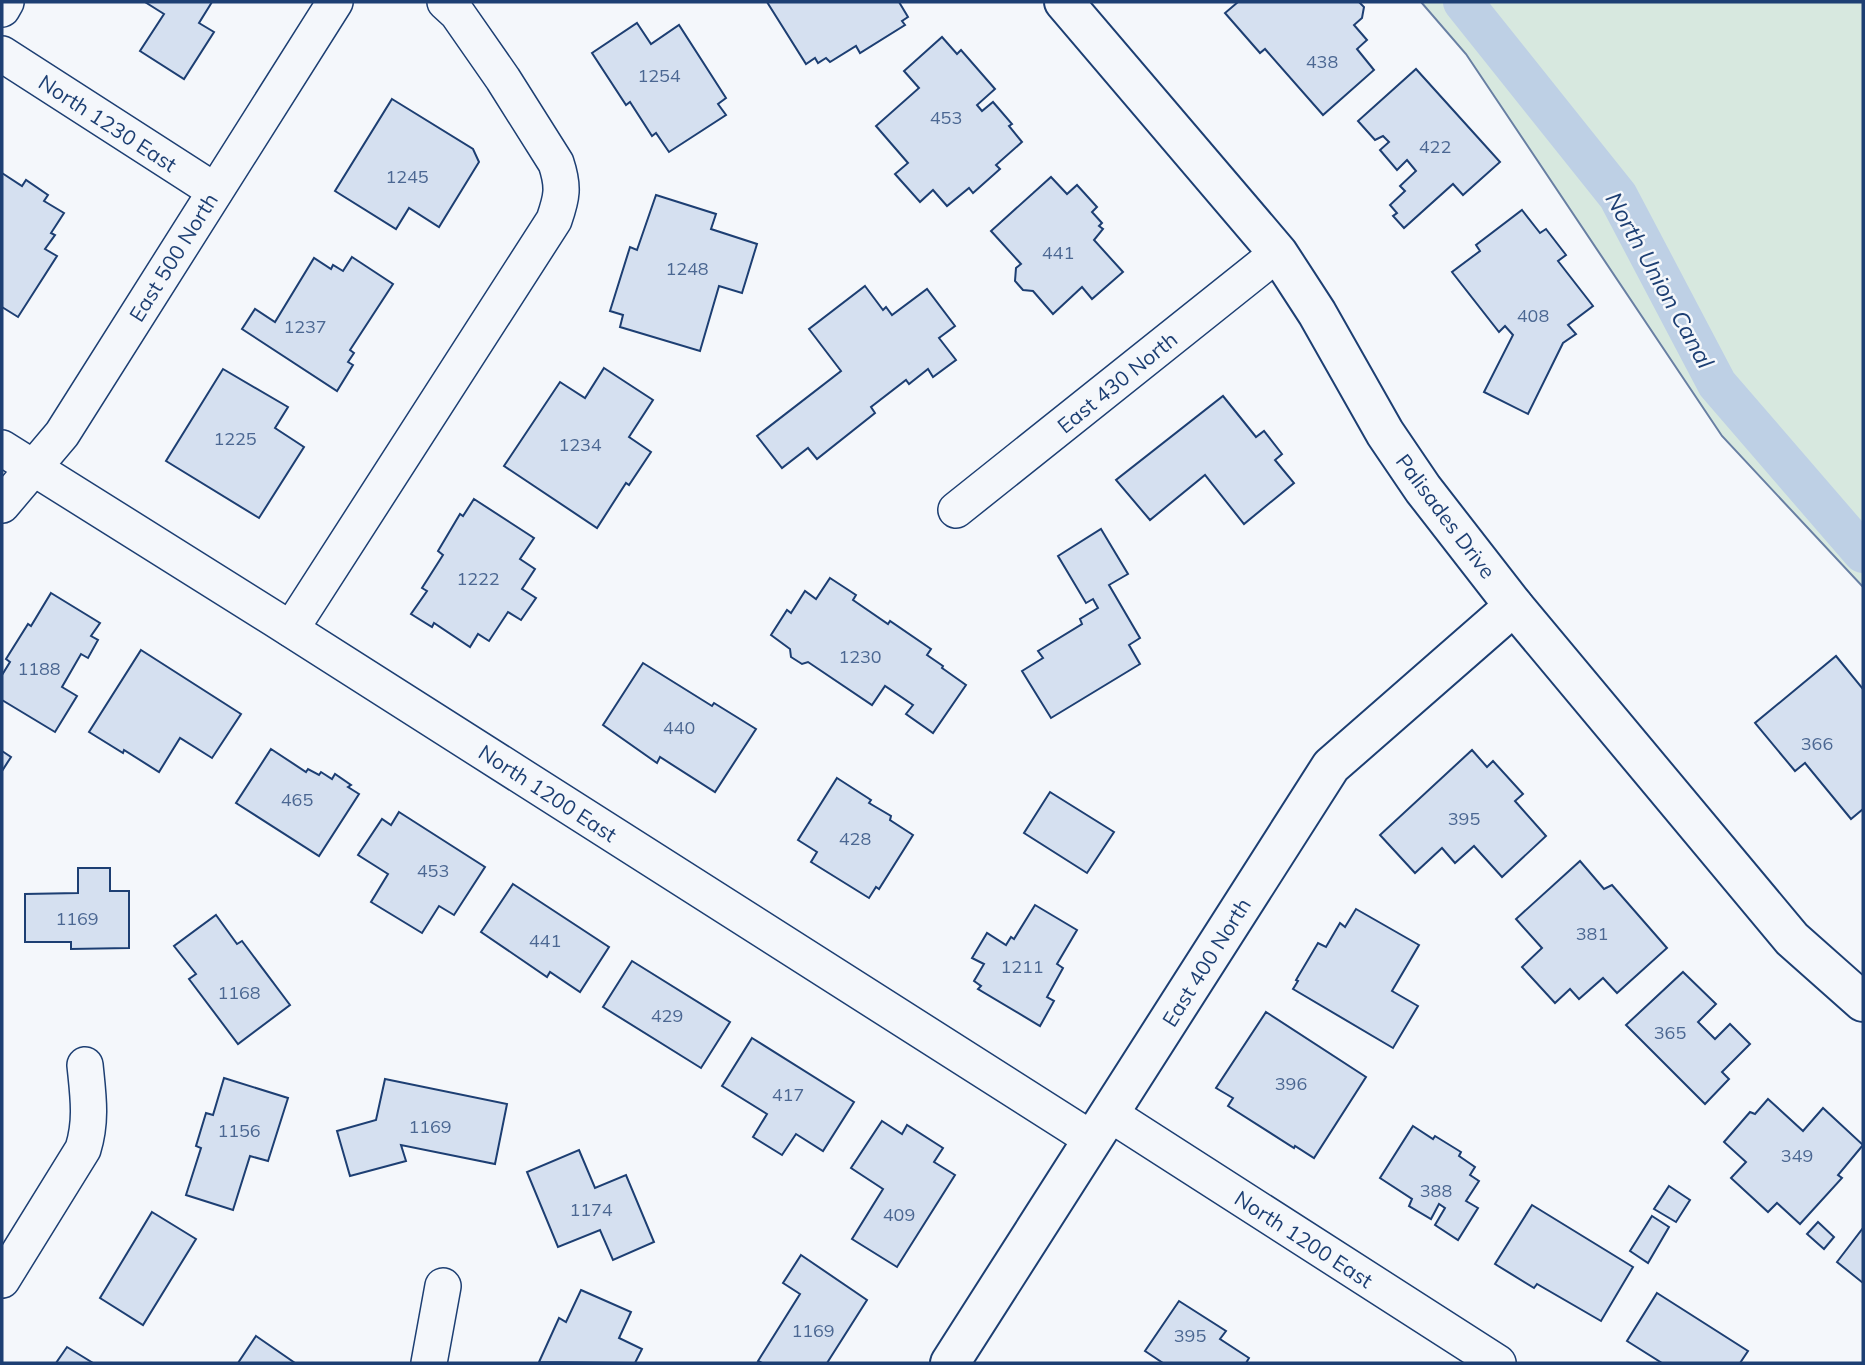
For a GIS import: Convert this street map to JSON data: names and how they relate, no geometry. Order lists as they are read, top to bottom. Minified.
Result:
{"streets":{"street":["North 1230 East","East 500 North","East 430 North","Palisades Drive","North 1200 East","East 400 North"]},"crossings":[["North 1230 East","East 500 North"],["East 500 North","North 1200 East"],["East 430 North","Palisades Drive"],["Palisades Drive","East 400 North"],["North 1200 East","East 400 North"]],"water":["North Union Canal"],"house_numbers":["438","1254","453","422","1245","441","1248","408","1237","1225","1234","1222","1230","1188","440","366","465","395","428","453","1169","381","441","1211","1168","429","365","396","417","1169","1156","349","388","1174","409","1169","395"]}
